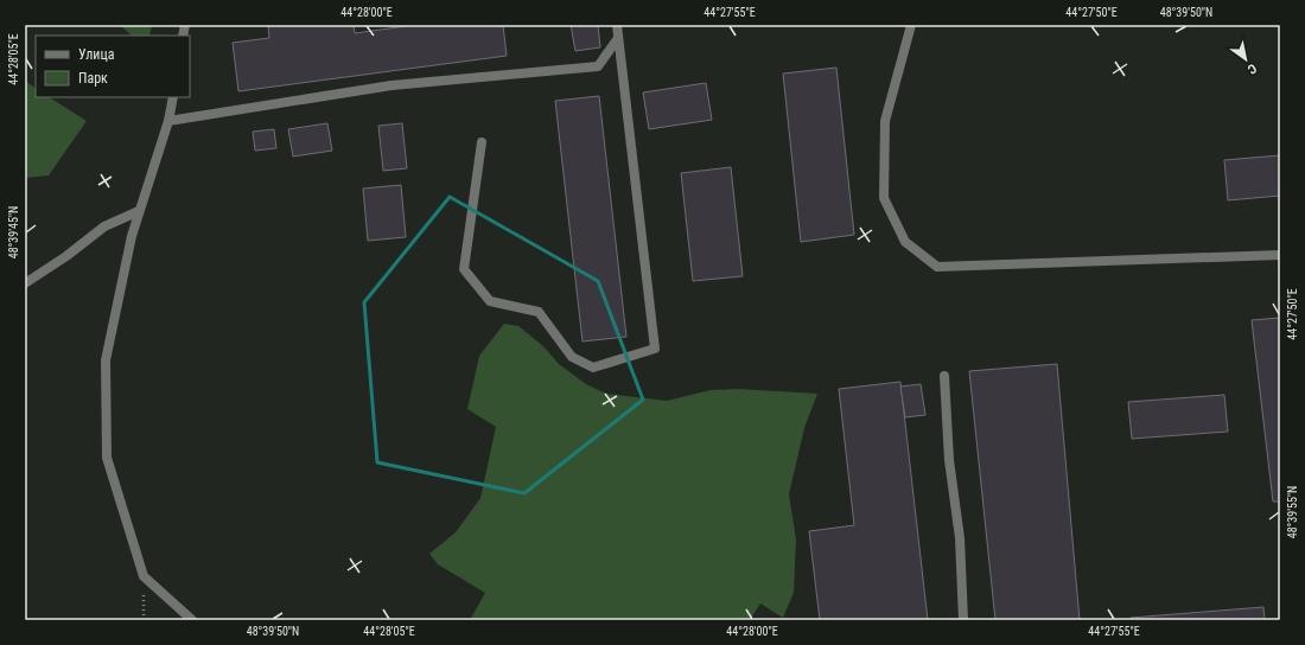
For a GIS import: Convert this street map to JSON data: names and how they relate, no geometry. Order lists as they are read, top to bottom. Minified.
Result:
{"legend":["Улица","Парк"],"north":"bottom right","coordinates":["44°28'00\"E","44°27'55\"E","44°27'50\"E","48°39'50\"N","44°28'05\"E","48°39'45\"N","48°39'55\"N"]}
